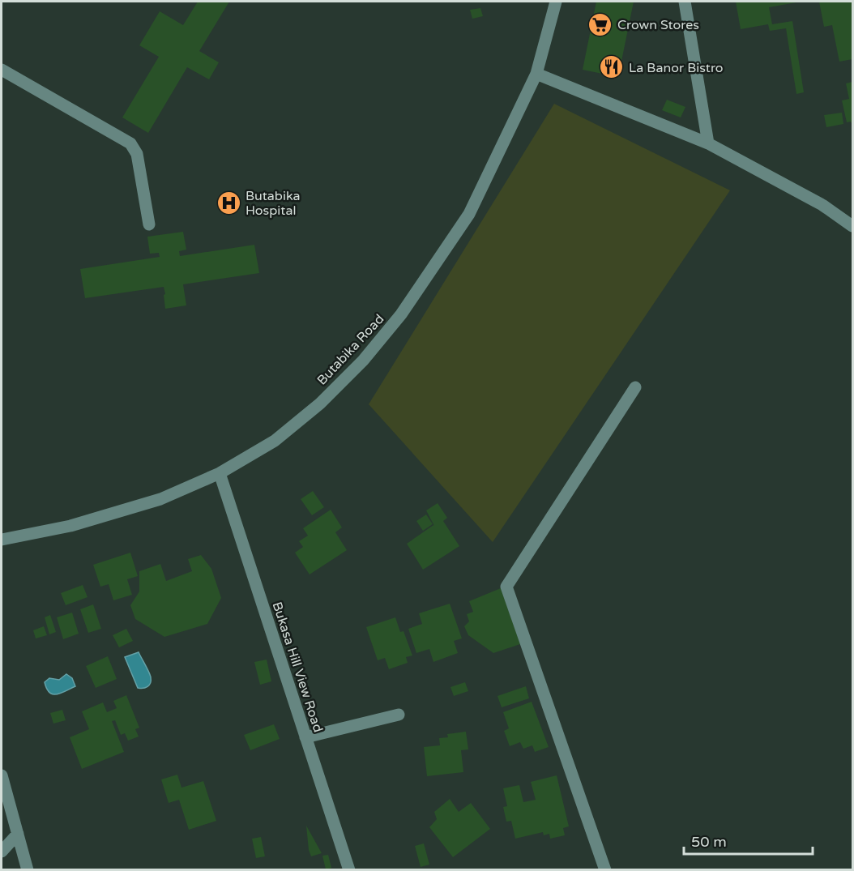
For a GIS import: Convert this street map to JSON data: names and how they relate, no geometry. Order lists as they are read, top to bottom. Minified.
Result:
{"streets":{"street":["Butabika Road","Bukasa Hill View Road"]},"crossings":[["Butabika Road","Bukasa Hill View Road"]],"places":{"supermarket":["Crown Stores"],"restaurant":["La Banor Bistro"],"hospital":["Butabika Hospital"]},"scale_bar":"50 m"}
